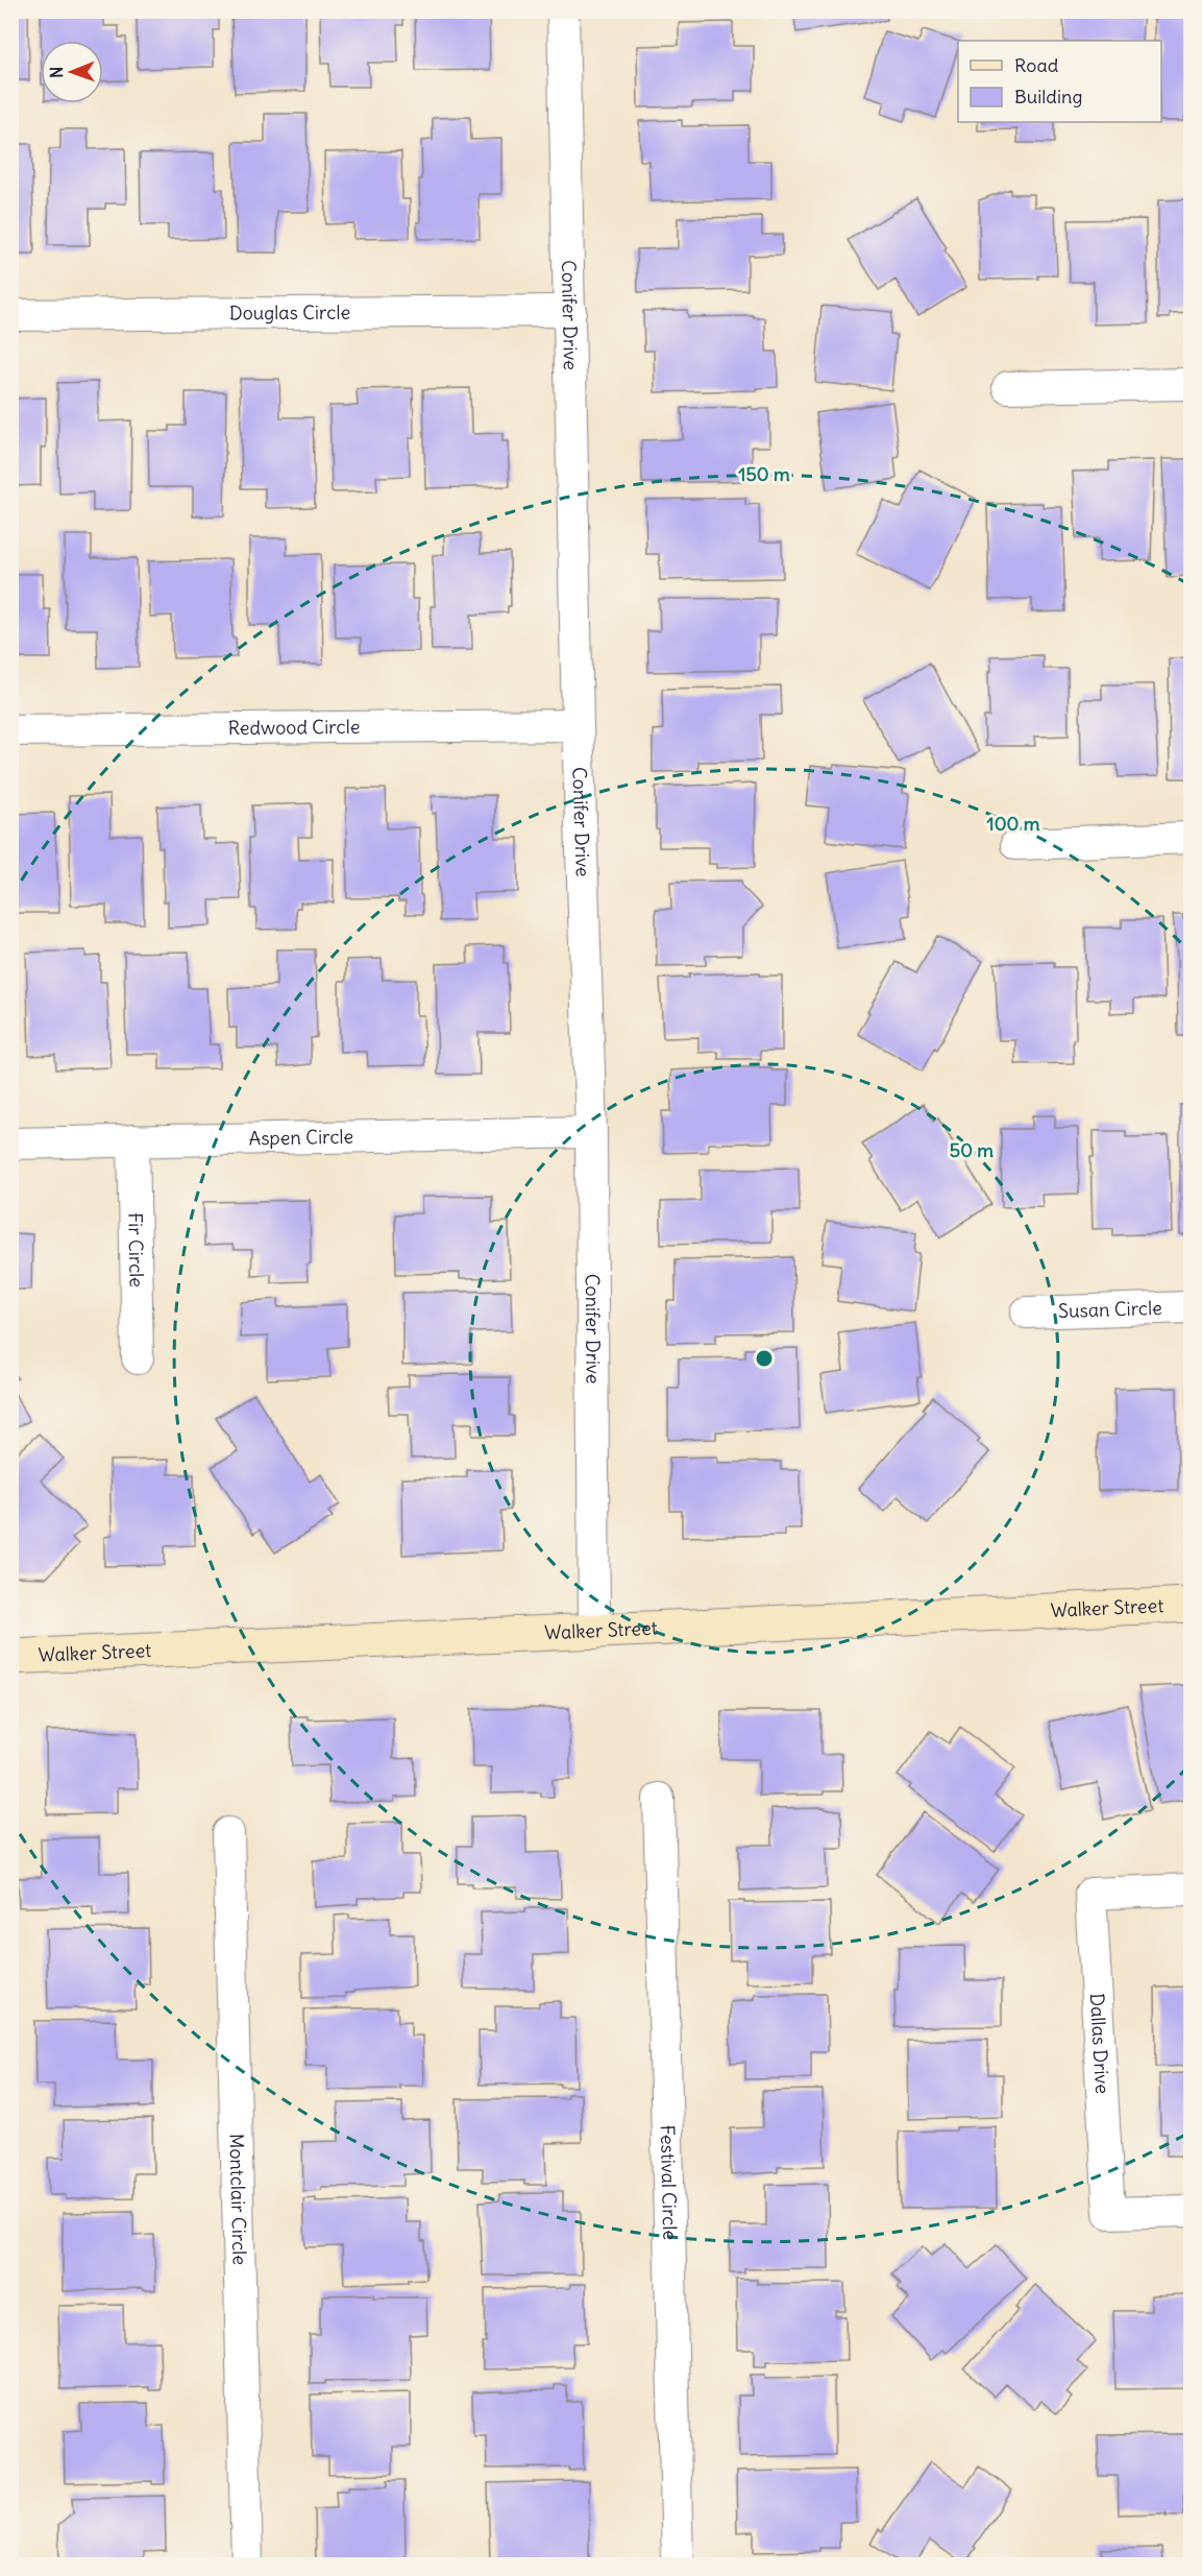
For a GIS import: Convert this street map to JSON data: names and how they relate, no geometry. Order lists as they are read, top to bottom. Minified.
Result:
{"streets":{"main road":["Walker Street"],"street":["Douglas Circle","Conifer Drive","Redwood Circle","Aspen Circle","Fir Circle","Susan Circle","Dallas Drive","Festival Circle","Montclair Circle"]},"crossings":[["Douglas Circle","Conifer Drive"],["Conifer Drive","Redwood Circle"],["Conifer Drive","Aspen Circle"],["Conifer Drive","Walker Street"],["Aspen Circle","Fir Circle"]],"legend":["Road","Building"],"north":"left","rings":["150 m","100 m","50 m"]}
